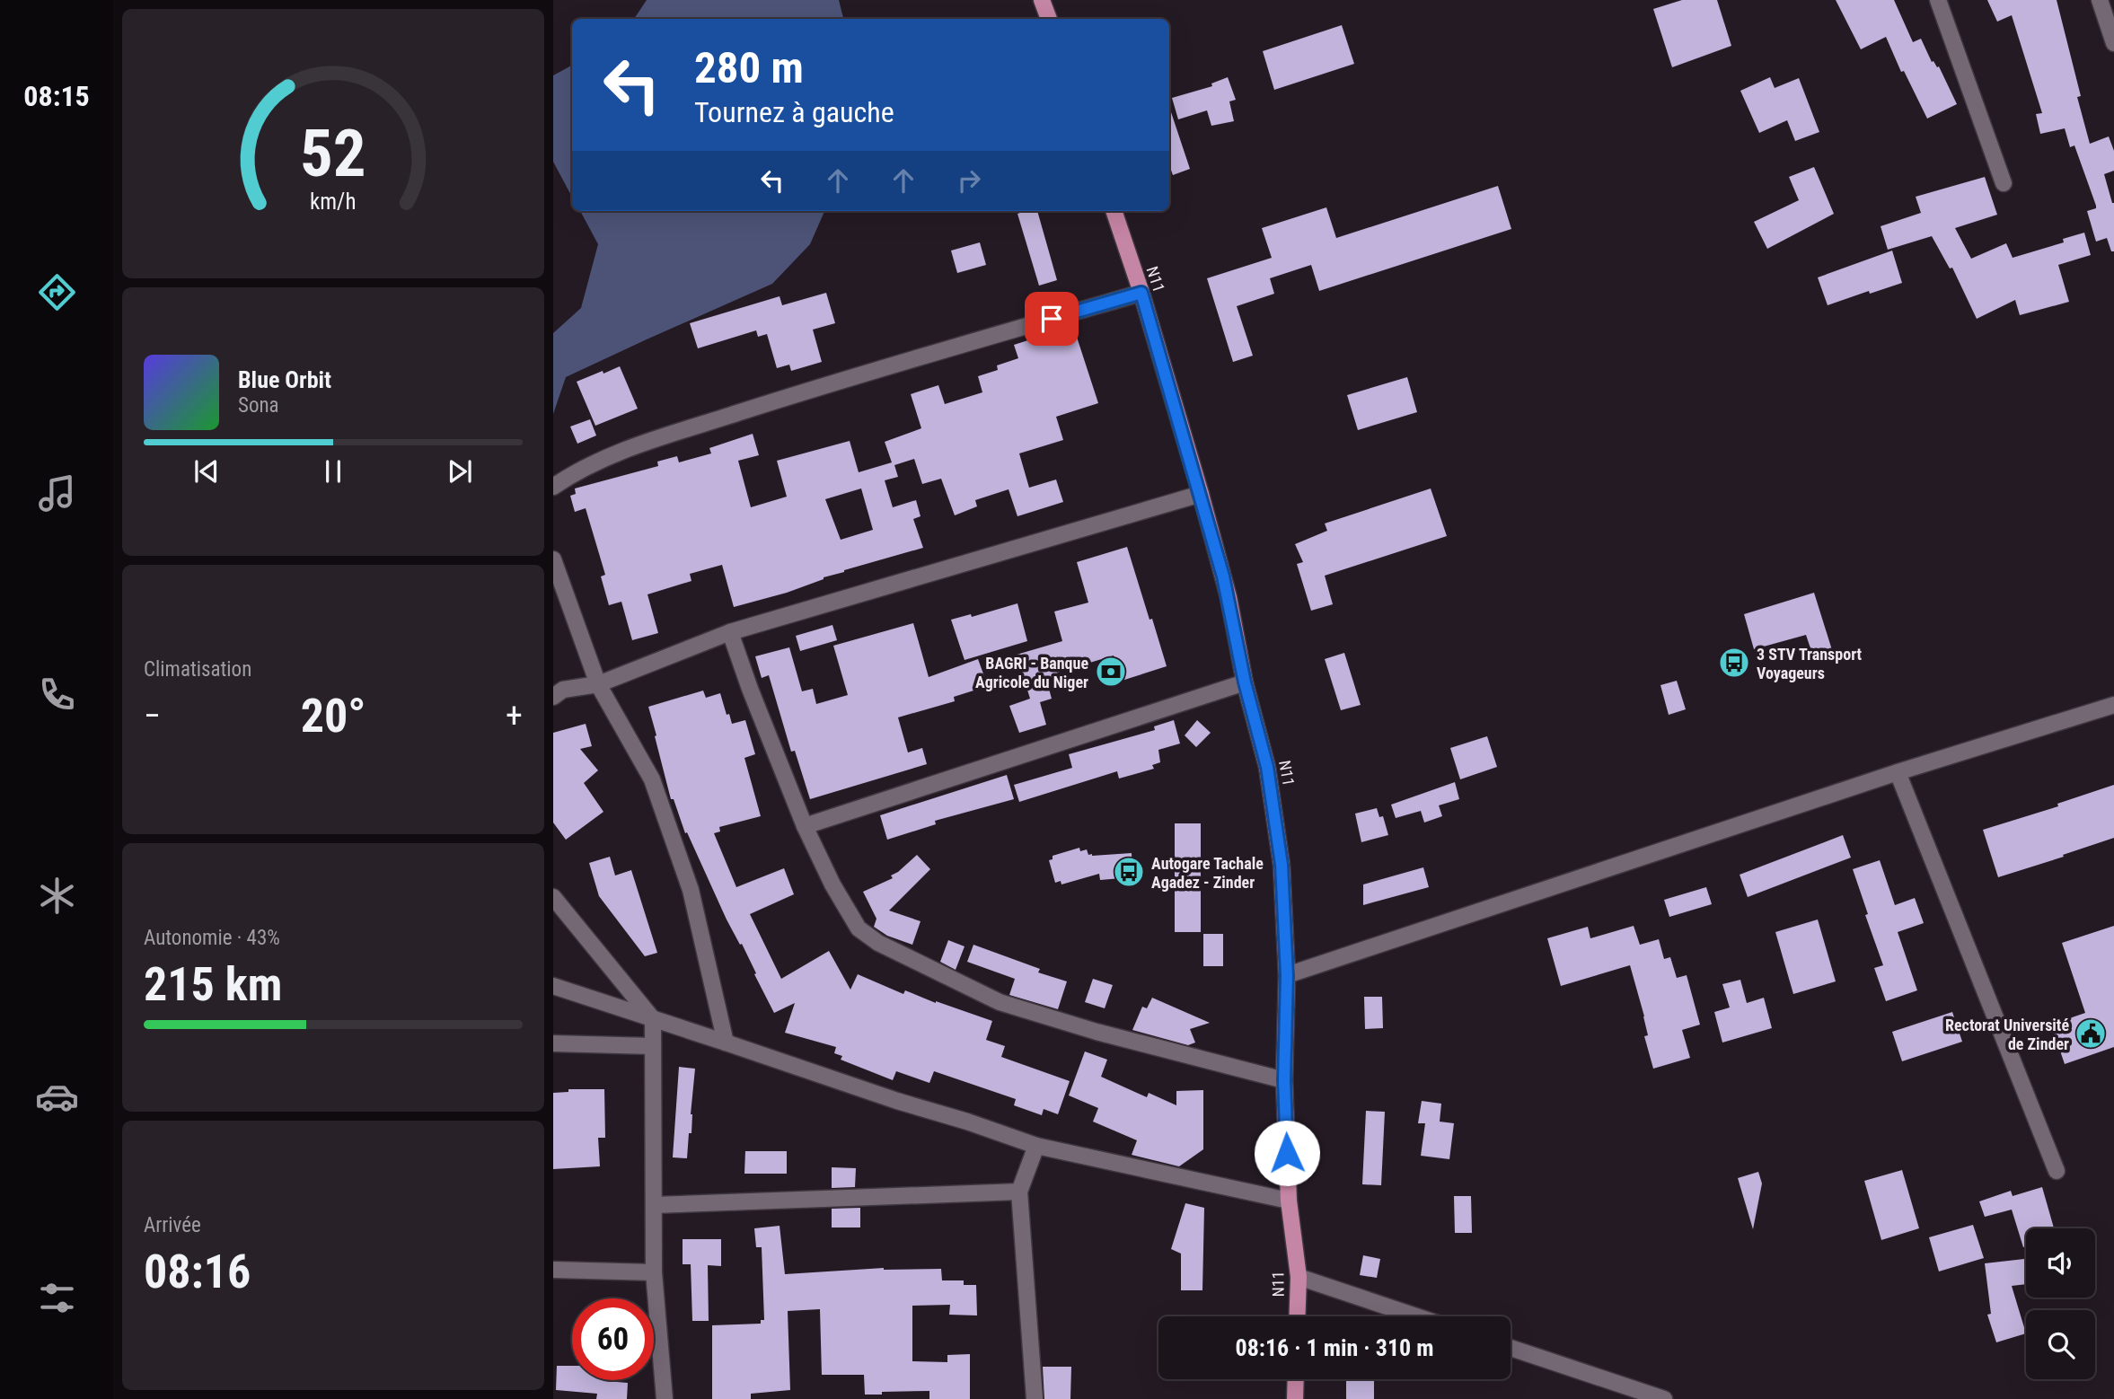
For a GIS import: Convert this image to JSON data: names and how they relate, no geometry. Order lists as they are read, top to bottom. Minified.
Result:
{"streets":{"main road":["N11"]},"places":{"bus stop":["3 STV Transport Voyageurs","Autogare Tachale Agadez - Zinder"],"bank":["BAGRI - Banque Agricole du Niger"],"public building":["Rectorat Université de Zinder"]},"page":{"tabs":"08:15","turn":["280 m","Tournez à gauche"],"song":["Blue Orbit","Sona"],"tile":["Climatisation",["Autonomie · 43%","215 km"],["Arrivée","08:16"]],"heat":["−","20°","+"],"limit":"60","trip":"08:16 · 1 min · 310 m","gauge":["52","km/h"]}}
